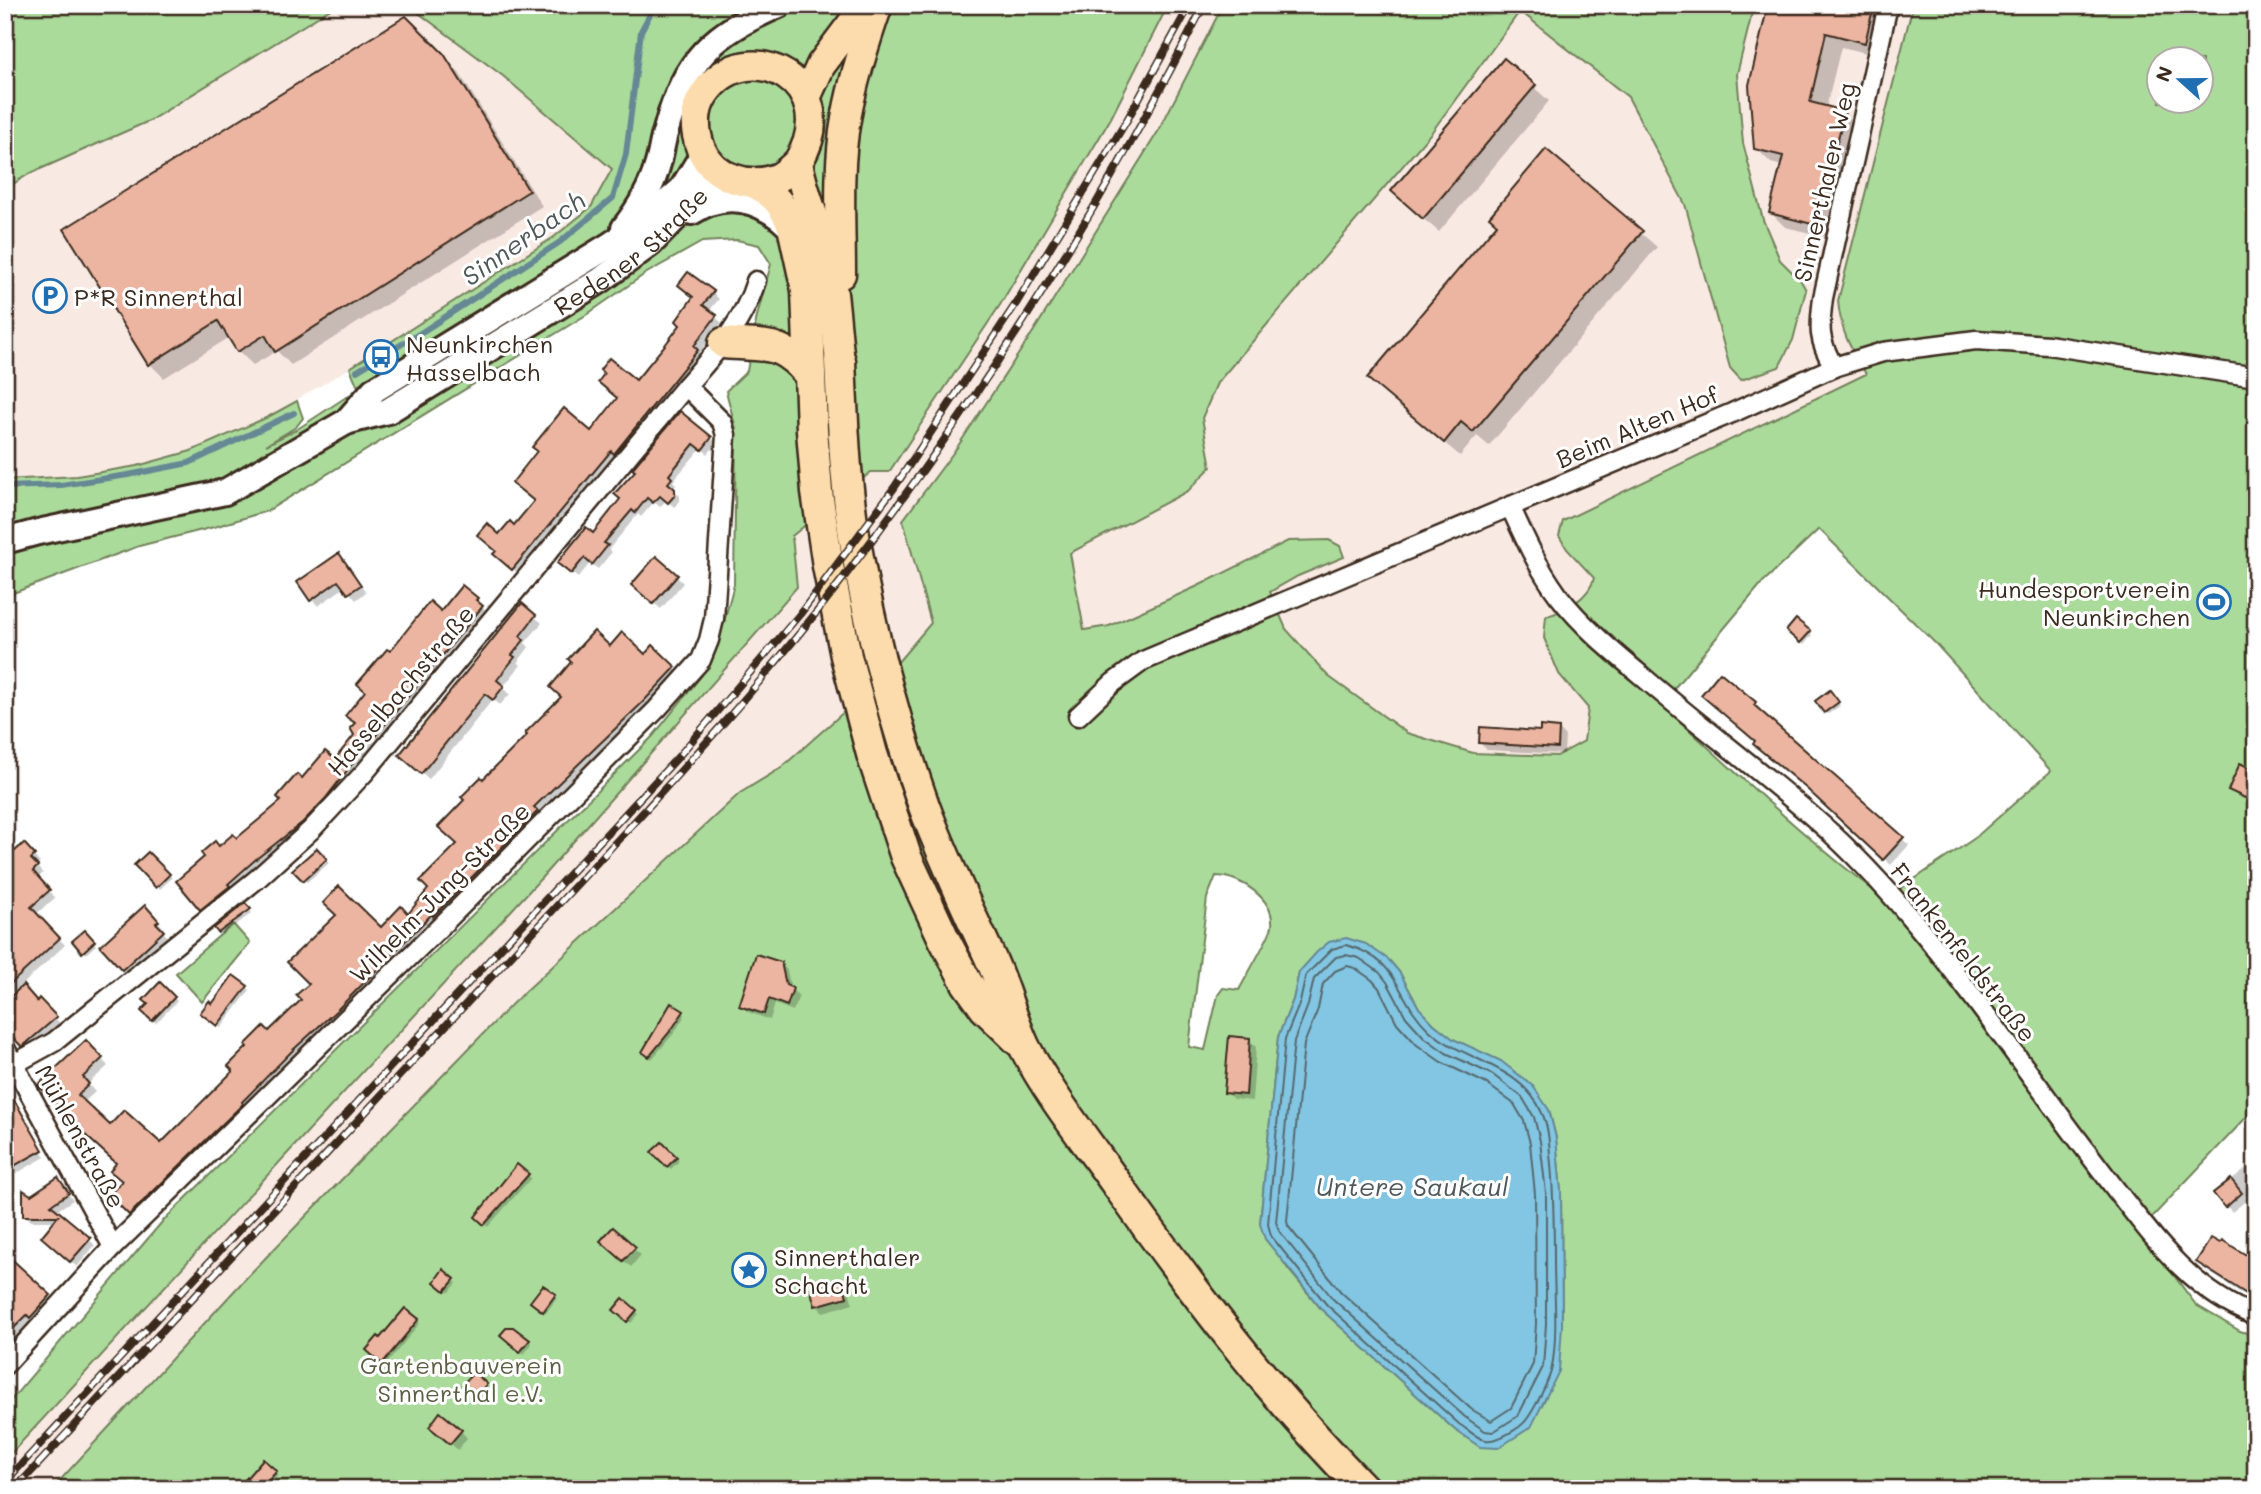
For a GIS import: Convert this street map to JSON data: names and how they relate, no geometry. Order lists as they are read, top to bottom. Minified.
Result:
{"streets":{"main road":["Redener Straße"],"street":["Sinnerthaler Weg","Beim Alten Hof","Hasselbachstraße","Wilhelm-Jung-Straße","Frankenfeldstraße","Mühlenstraße"]},"crossings":[["Sinnerthaler Weg","Beim Alten Hof"],["Beim Alten Hof","Frankenfeldstraße"],["Hasselbachstraße","Wilhelm-Jung-Straße"],["Hasselbachstraße","Mühlenstraße"],["Wilhelm-Jung-Straße","Mühlenstraße"]],"water":["Sinnerbach","Untere Saukaul"],"parks":["Gartenbauverein Sinnerthal e.V."],"places":{"parking":["P*R Sinnerthal"],"bus stop":["Neunkirchen Hasselbach"],"sports":["Hundesportverein Neunkirchen"],"place":["Sinnerthaler Schacht"]},"north":"left"}
